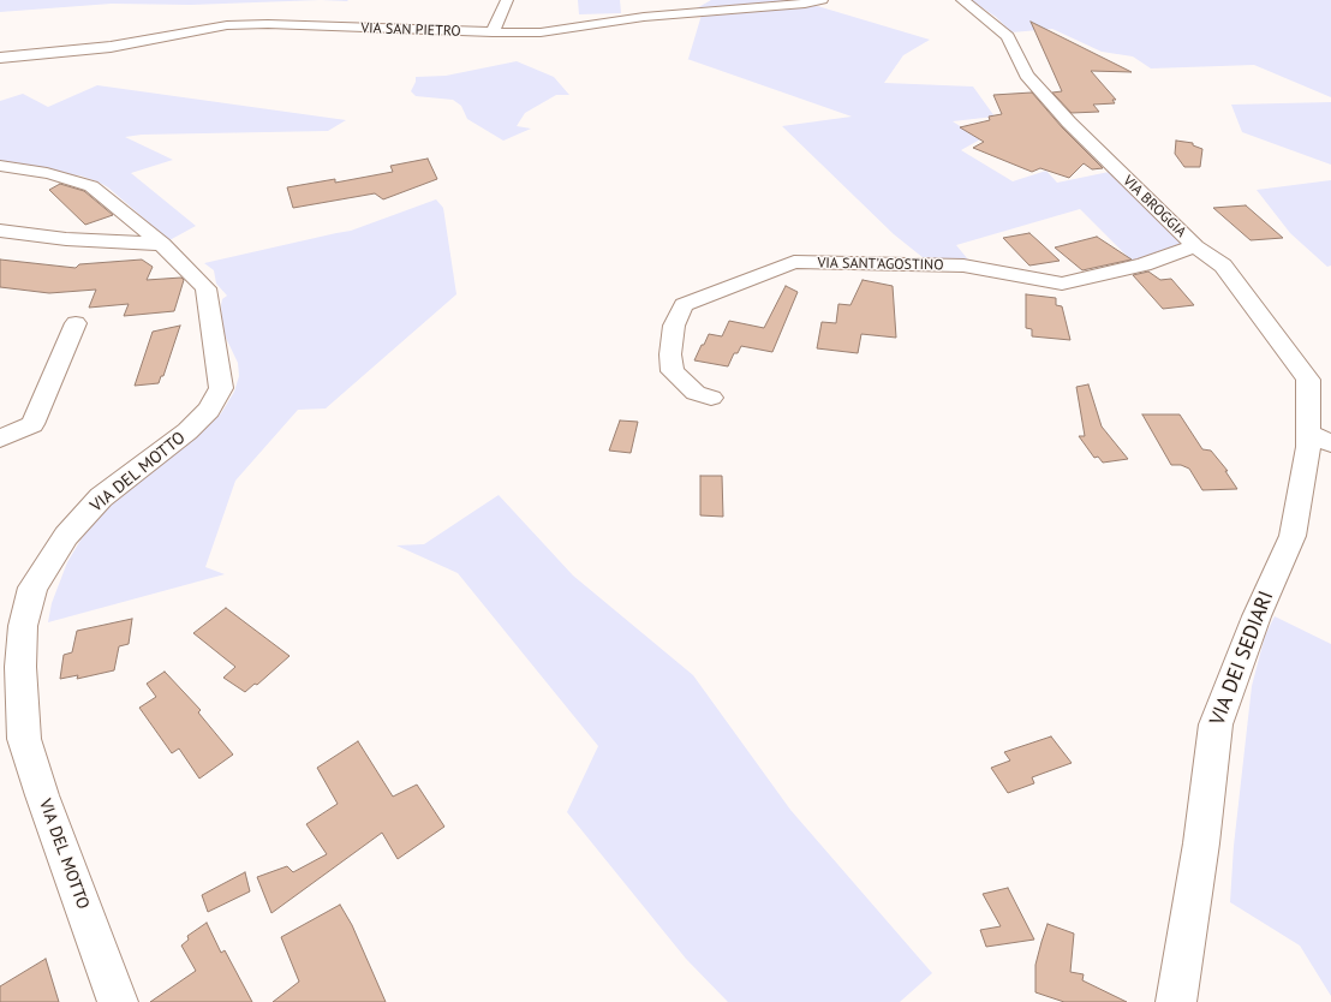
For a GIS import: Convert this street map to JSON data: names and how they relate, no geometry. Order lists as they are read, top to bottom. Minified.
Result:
{"streets":{"street":["VIA SAN PIETRO","VIA BROGGIA","VIA SANT'AGOSTINO","VIA DEL MOTTO","VIA DEI SEDIARI"]},"crossings":[["VIA BROGGIA","VIA SANT'AGOSTINO"],["VIA BROGGIA","VIA DEI SEDIARI"]]}
